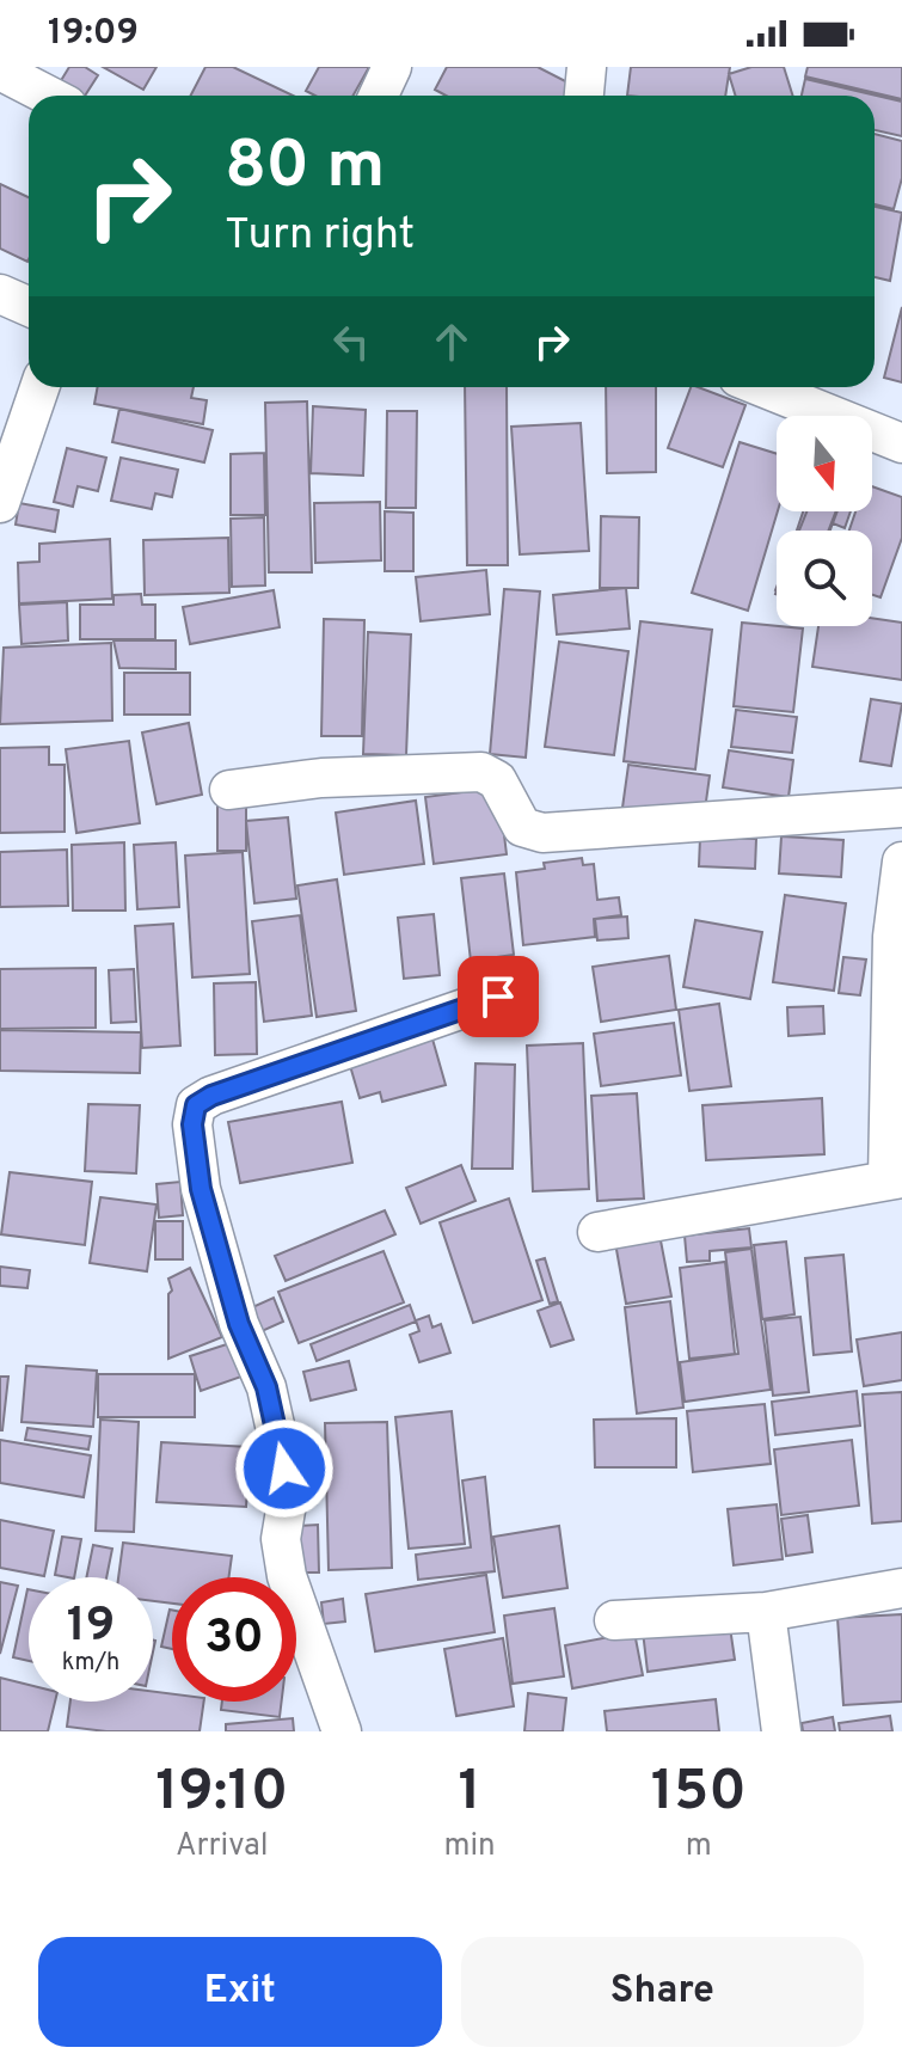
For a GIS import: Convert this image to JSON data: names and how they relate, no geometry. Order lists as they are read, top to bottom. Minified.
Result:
{"north":"bottom","page":{"status":"19:09","turn":["80 m","Turn right"],"speed":"19 km/h","limit":"30","eta":["19:10","Arrival","1","min","150","m"],"buttons":["Exit","Share"]}}
